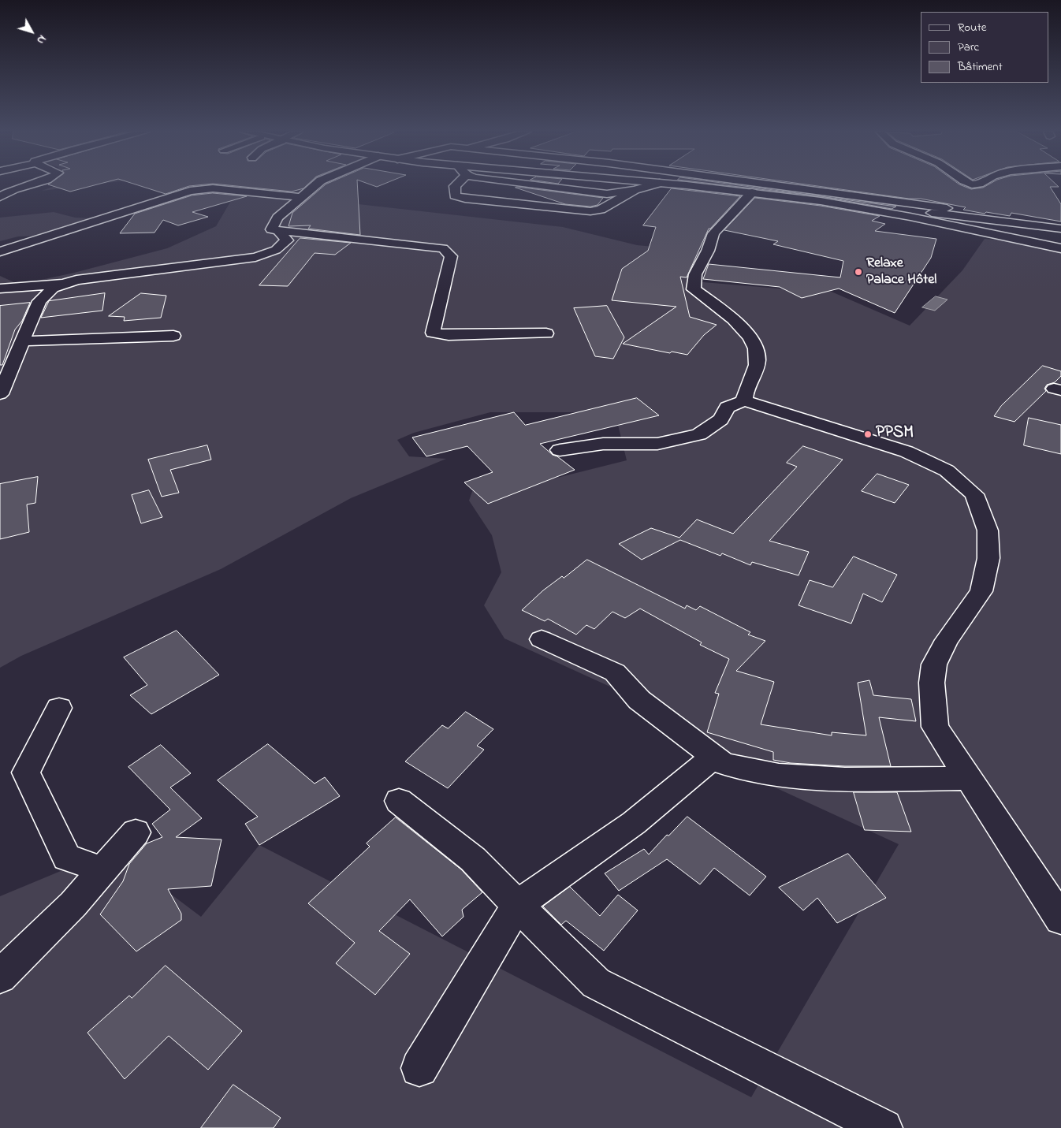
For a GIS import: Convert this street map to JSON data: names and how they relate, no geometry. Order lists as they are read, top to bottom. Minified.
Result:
{"places":["Relaxe Palace Hôtel","PPSM"],"legend":["Route","Parc","Bâtiment"],"north":"bottom right"}
